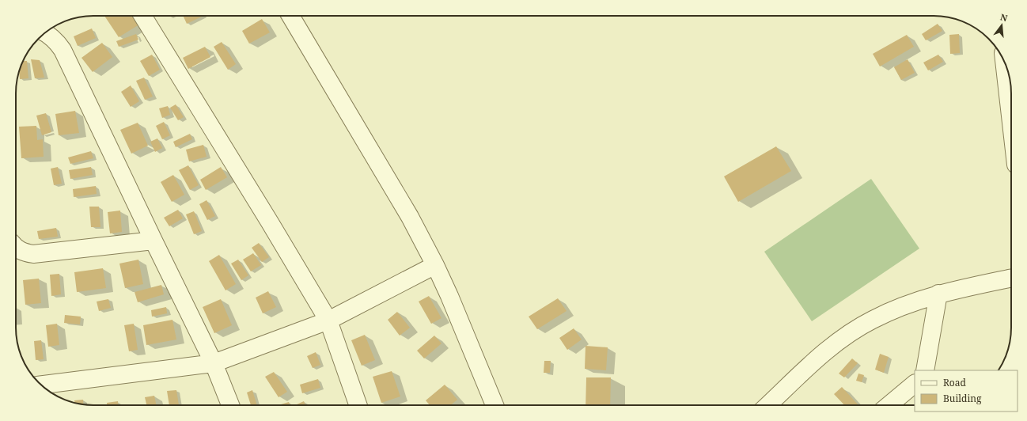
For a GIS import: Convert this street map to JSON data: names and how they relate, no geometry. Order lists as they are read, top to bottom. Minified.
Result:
{"legend":["Road","Building"],"north":"top"}
